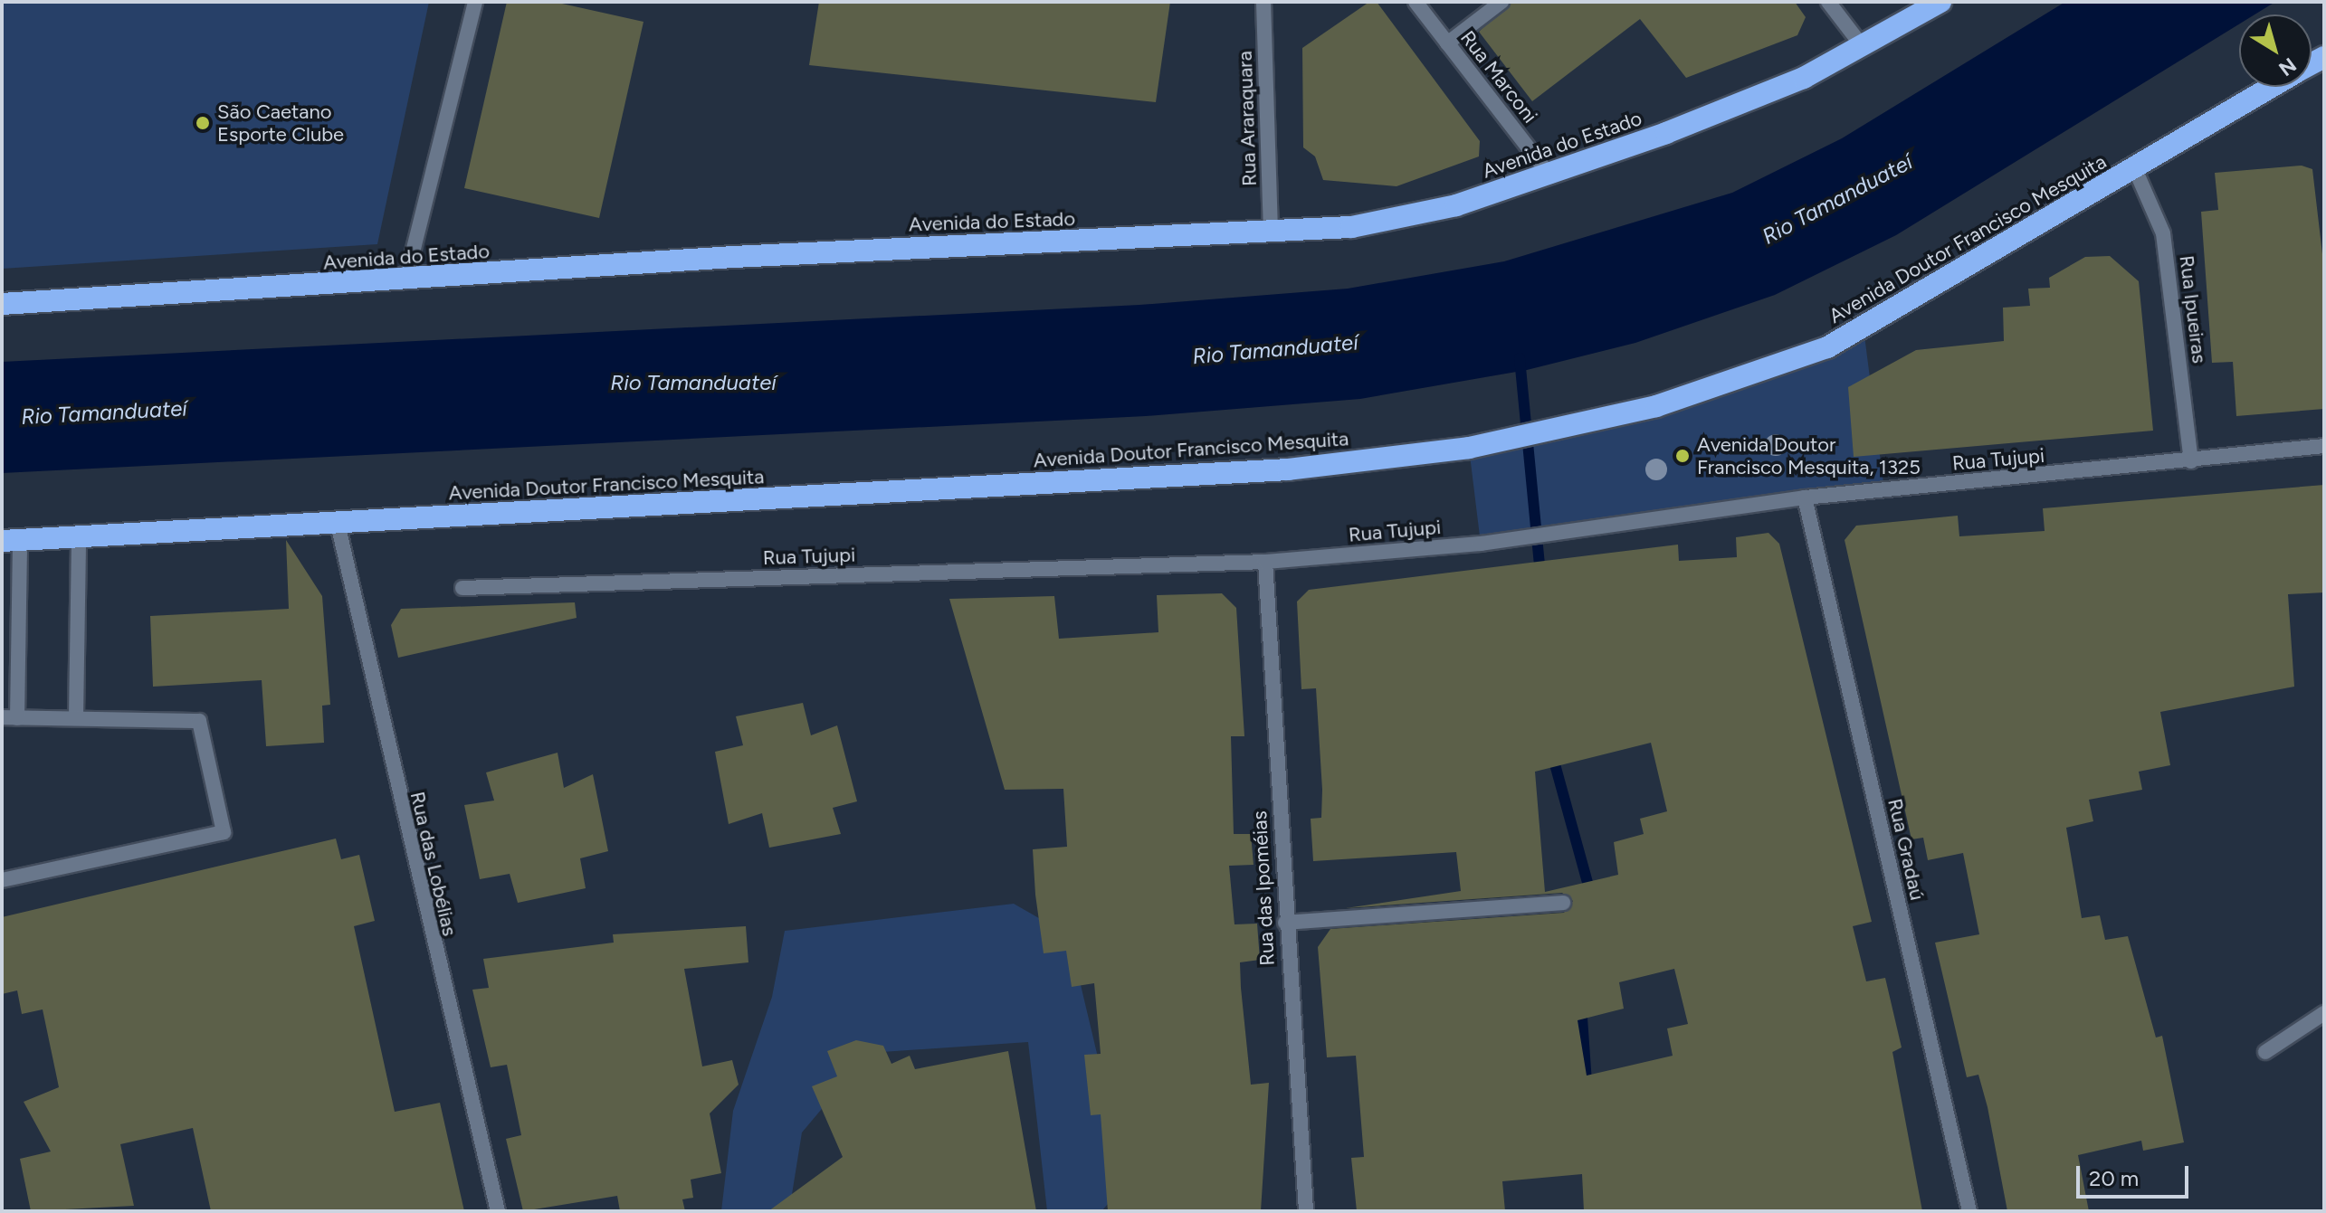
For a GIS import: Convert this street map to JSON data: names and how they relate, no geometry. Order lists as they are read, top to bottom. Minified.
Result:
{"streets":{"highway":["Avenida do Estado","Avenida Doutor Francisco Mesquita"],"street":["Rua Marconi","Rua Araraquara","Rua Ipueiras","Rua Tujupi","Rua Gradaú","Rua das Lobélias","Rua das Ipoméias"]},"crossings":[["Rua Marconi","Avenida do Estado"],["Rua Araraquara","Avenida do Estado"],["Avenida Doutor Francisco Mesquita","Rua Ipueiras"],["Avenida Doutor Francisco Mesquita","Rua das Lobélias"],["Rua Ipueiras","Rua Tujupi"],["Rua Tujupi","Rua Gradaú"],["Rua Tujupi","Rua das Ipoméias"]],"water":["Rio Tamanduateí"],"places":["São Caetano Esporte Clube","Avenida Doutor Francisco Mesquita, 1325"],"scale_bar":"20 m","north":"bottom right"}
